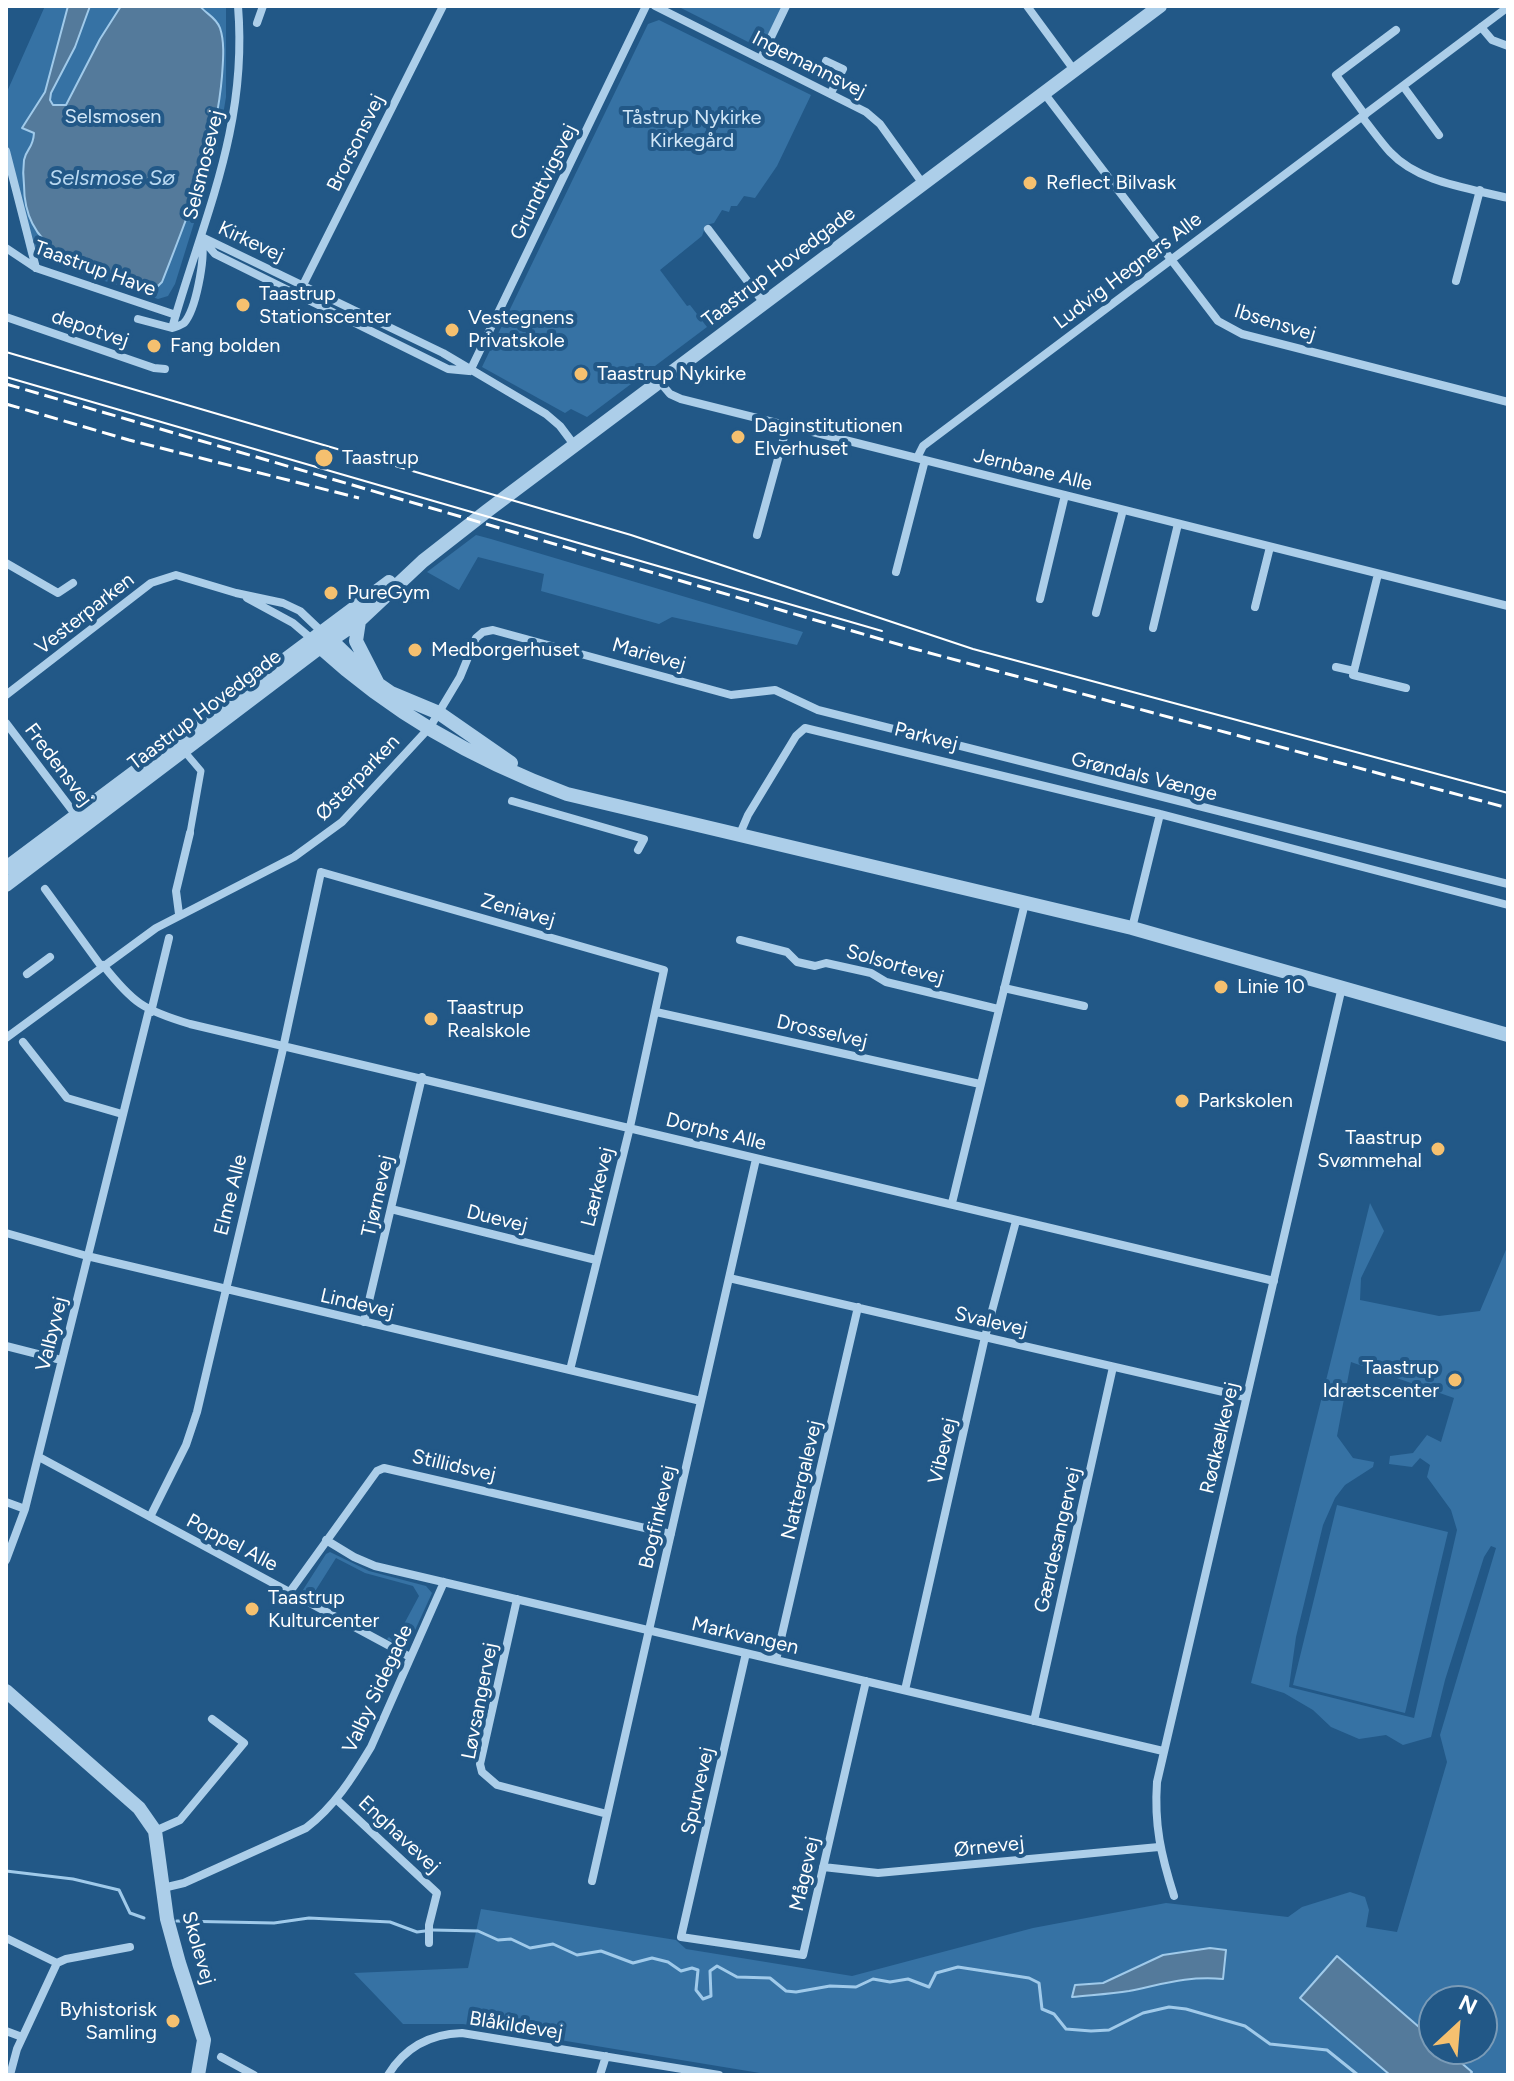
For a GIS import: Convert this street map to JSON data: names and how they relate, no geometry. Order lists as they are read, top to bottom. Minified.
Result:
{"streets":{"street":["Ingemannsvej","Brorsonsvej","Selsmosevej","Grundtvigsvej","Kirkevej","Taastrup Hovedgade","Taastrup Have","Ludvig Hegners Alle","Ibsensvej","depotvej","Jernbane Alle","Vesterparken","Marievej","Parkvej","Fredensvej","Grøndals Vænge","Østerparken","Zeniavej","Solsortevej","Drosselvej","Dorphs Alle","Lærkevej","Elme Alle","Tjørnevej","Duevej","Lindevej","Svalevej","Valbyvej","Rødkælkevej","Vibevej","Stillidsvej","Nattergalevej","Bogfinkevej","Gærdesangervej","Poppel Alle","Markvangen","Valby Sidegade","Løvsangervej","Spurvevej","Enghavevej","Ørnevej","Mågevej","Skolevej","Blåkildevej"]},"crossings":[["Ingemannsvej","Taastrup Hovedgade"],["Brorsonsvej","Kirkevej"],["Selsmosevej","Kirkevej"],["Selsmosevej","Taastrup Have"],["Grundtvigsvej","Kirkevej"],["Kirkevej","Taastrup Hovedgade"],["Taastrup Hovedgade","Ibsensvej"],["Taastrup Hovedgade","Jernbane Alle"],["Taastrup Hovedgade","Vesterparken"],["Taastrup Hovedgade","Fredensvej"],["Ludvig Hegners Alle","Ibsensvej"],["Ludvig Hegners Alle","Jernbane Alle"],["Marievej","Grøndals Vænge"],["Marievej","Østerparken"],["Østerparken","Dorphs Alle"],["Zeniavej","Drosselvej"],["Zeniavej","Lærkevej"],["Zeniavej","Elme Alle"],["Drosselvej","Lærkevej"],["Dorphs Alle","Lærkevej"],["Dorphs Alle","Elme Alle"],["Dorphs Alle","Tjørnevej"],["Dorphs Alle","Valbyvej"],["Dorphs Alle","Rødkælkevej"],["Dorphs Alle","Vibevej"],["Dorphs Alle","Bogfinkevej"],["Lærkevej","Duevej"],["Lærkevej","Lindevej"],["Elme Alle","Lindevej"],["Elme Alle","Poppel Alle"],["Tjørnevej","Duevej"],["Tjørnevej","Lindevej"],["Lindevej","Valbyvej"],["Lindevej","Bogfinkevej"],["Svalevej","Rødkælkevej"],["Svalevej","Vibevej"],["Svalevej","Nattergalevej"],["Svalevej","Bogfinkevej"],["Svalevej","Gærdesangervej"],["Valbyvej","Poppel Alle"],["Rødkælkevej","Markvangen"],["Rødkælkevej","Ørnevej"],["Vibevej","Markvangen"],["Stillidsvej","Bogfinkevej"],["Stillidsvej","Poppel Alle"],["Stillidsvej","Markvangen"],["Nattergalevej","Markvangen"],["Bogfinkevej","Markvangen"],["Bogfinkevej","Løvsangervej"],["Gærdesangervej","Markvangen"],["Poppel Alle","Valby Sidegade"],["Markvangen","Valby Sidegade"],["Markvangen","Løvsangervej"],["Markvangen","Spurvevej"],["Markvangen","Mågevej"],["Valby Sidegade","Enghavevej"],["Valby Sidegade","Skolevej"],["Spurvevej","Mågevej"],["Ørnevej","Mågevej"]],"water":["Selsmose Sø"],"parks":["Selsmosen","Tåstrup Nykirke Kirkegård"],"places":["Reflect Bilvask","Taastrup Stationscenter","Vestegnens Privatskole","Fang bolden","Taastrup Nykirke","Daginstitutionen Elverhuset","Taastrup","PureGym","Medborgerhuset","Linie 10","Taastrup Realskole","Parkskolen","Taastrup Svømmehal","Taastrup Idrætscenter","Taastrup Kulturcenter","Byhistorisk Samling"],"north":"top right"}
